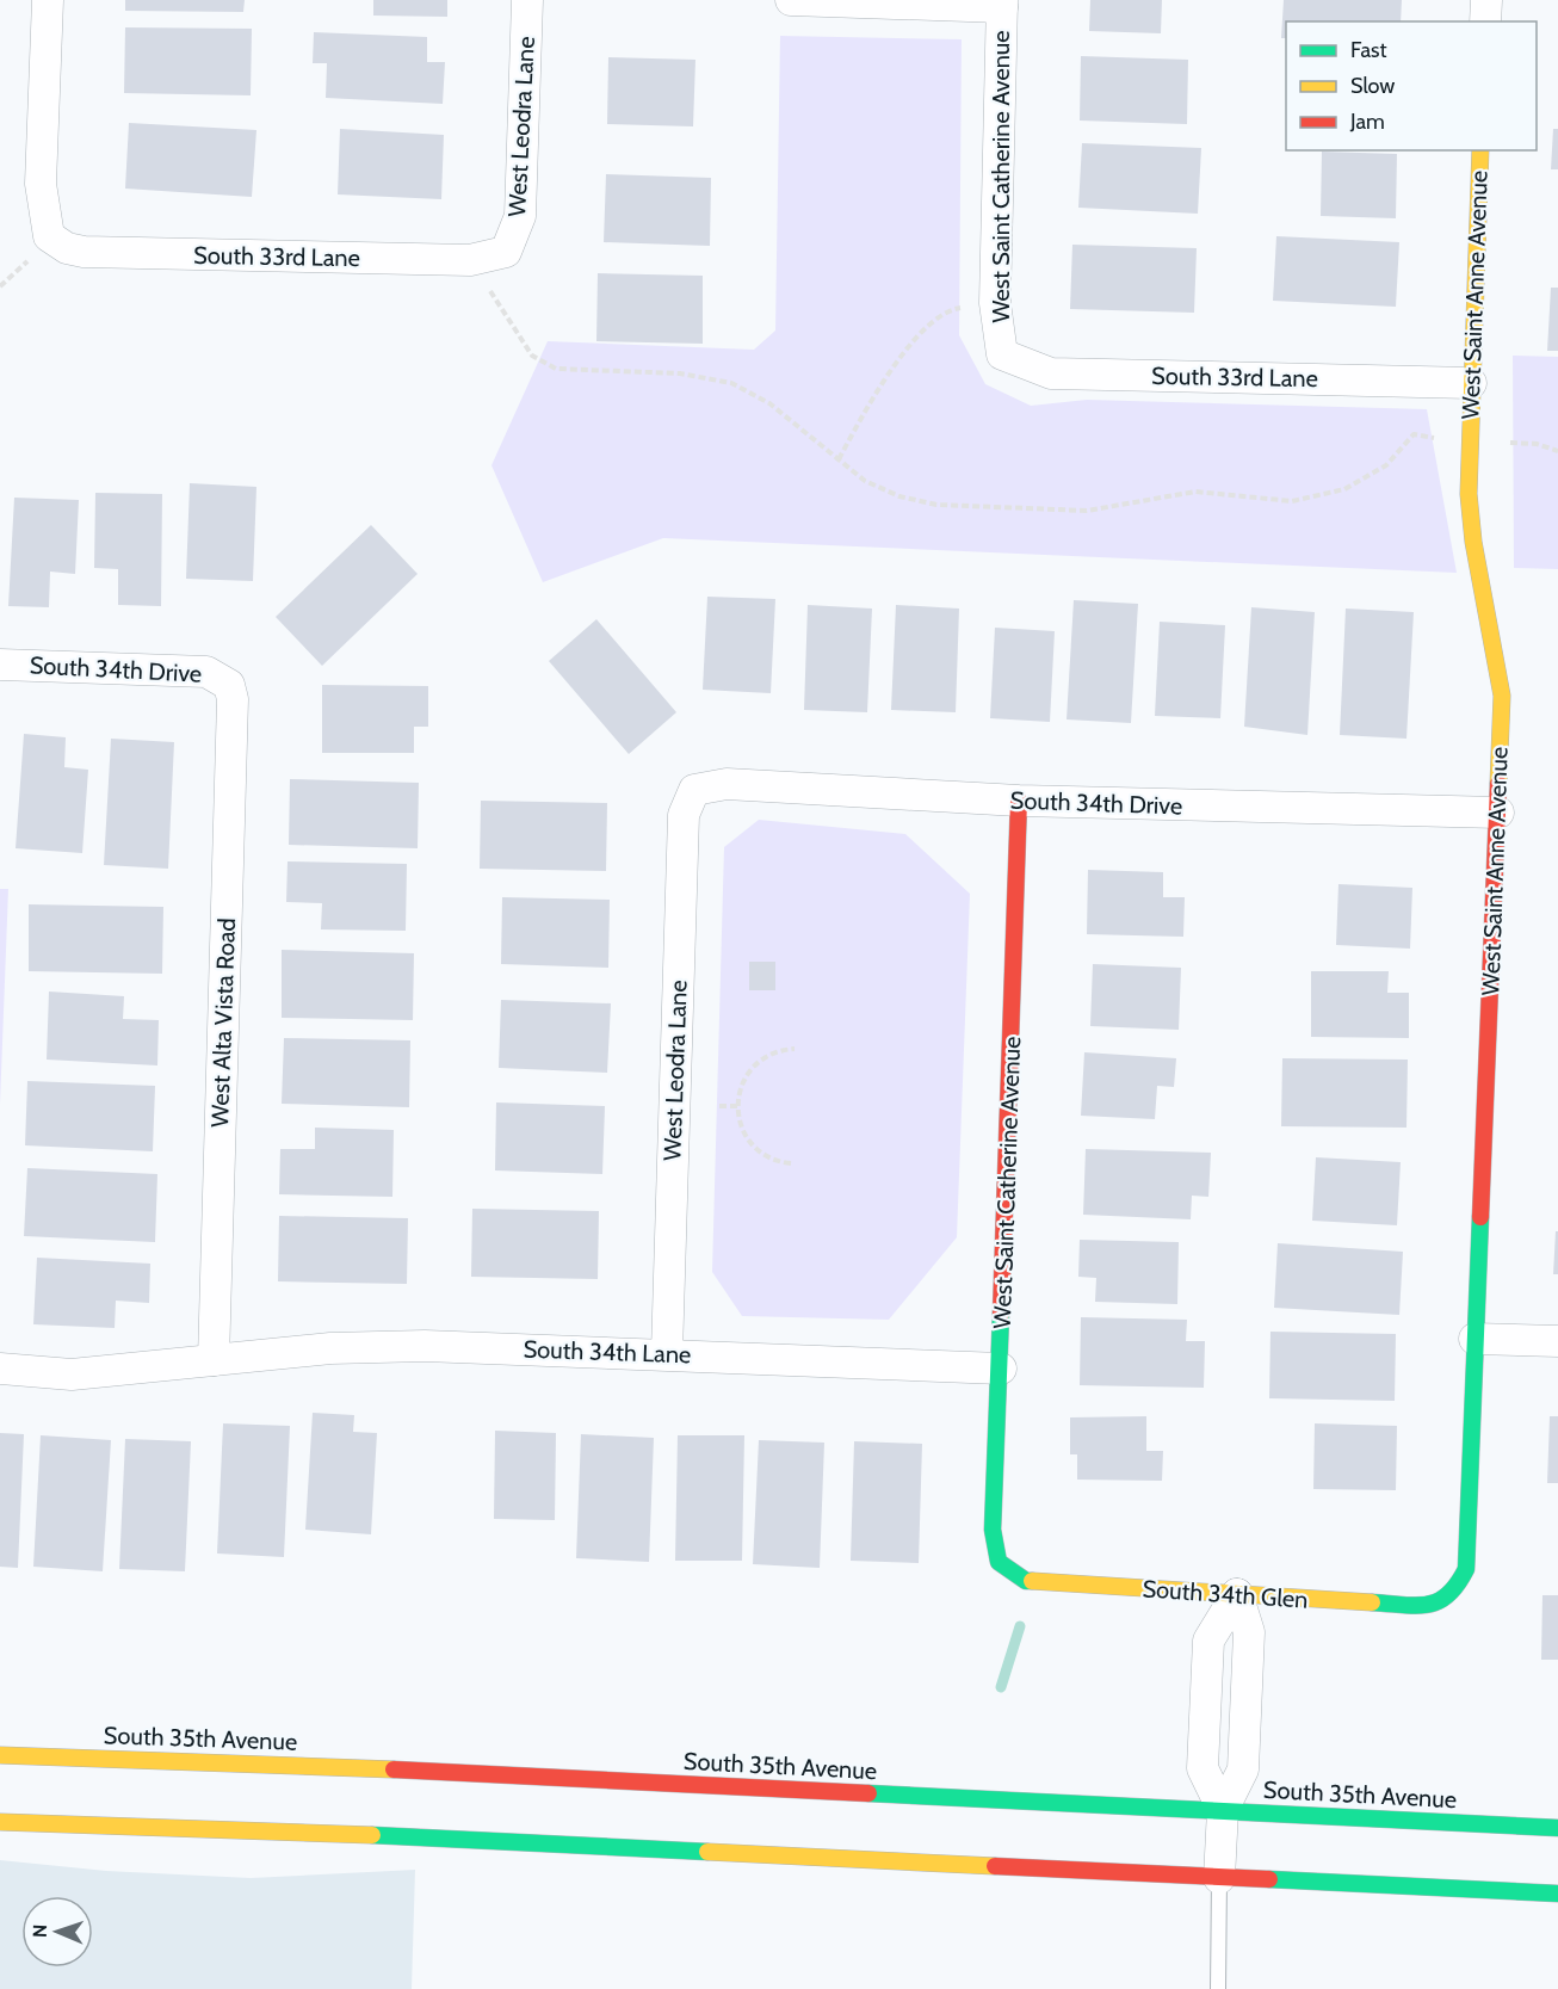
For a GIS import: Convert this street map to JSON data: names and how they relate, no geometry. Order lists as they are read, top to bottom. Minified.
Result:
{"streets":{"main road":["West Saint Catherine Avenue","West Saint Anne Avenue","South 34th Glen","South 35th Avenue"],"street":["West Leodra Lane","South 33rd Lane","South 34th Drive","West Alta Vista Road","South 34th Lane"]},"crossings":[["West Leodra Lane","South 33rd Lane"],["West Leodra Lane","South 34th Drive"],["West Leodra Lane","South 34th Lane"],["West Saint Catherine Avenue","South 33rd Lane"],["West Saint Catherine Avenue","South 34th Drive"],["West Saint Catherine Avenue","South 34th Lane"],["West Saint Catherine Avenue","South 34th Glen"],["South 33rd Lane","West Saint Anne Avenue"],["West Saint Anne Avenue","South 34th Drive"],["West Saint Anne Avenue","South 34th Glen"],["South 34th Drive","West Alta Vista Road"],["West Alta Vista Road","South 34th Lane"]],"legend":["Fast","Slow","Jam"],"north":"left"}
